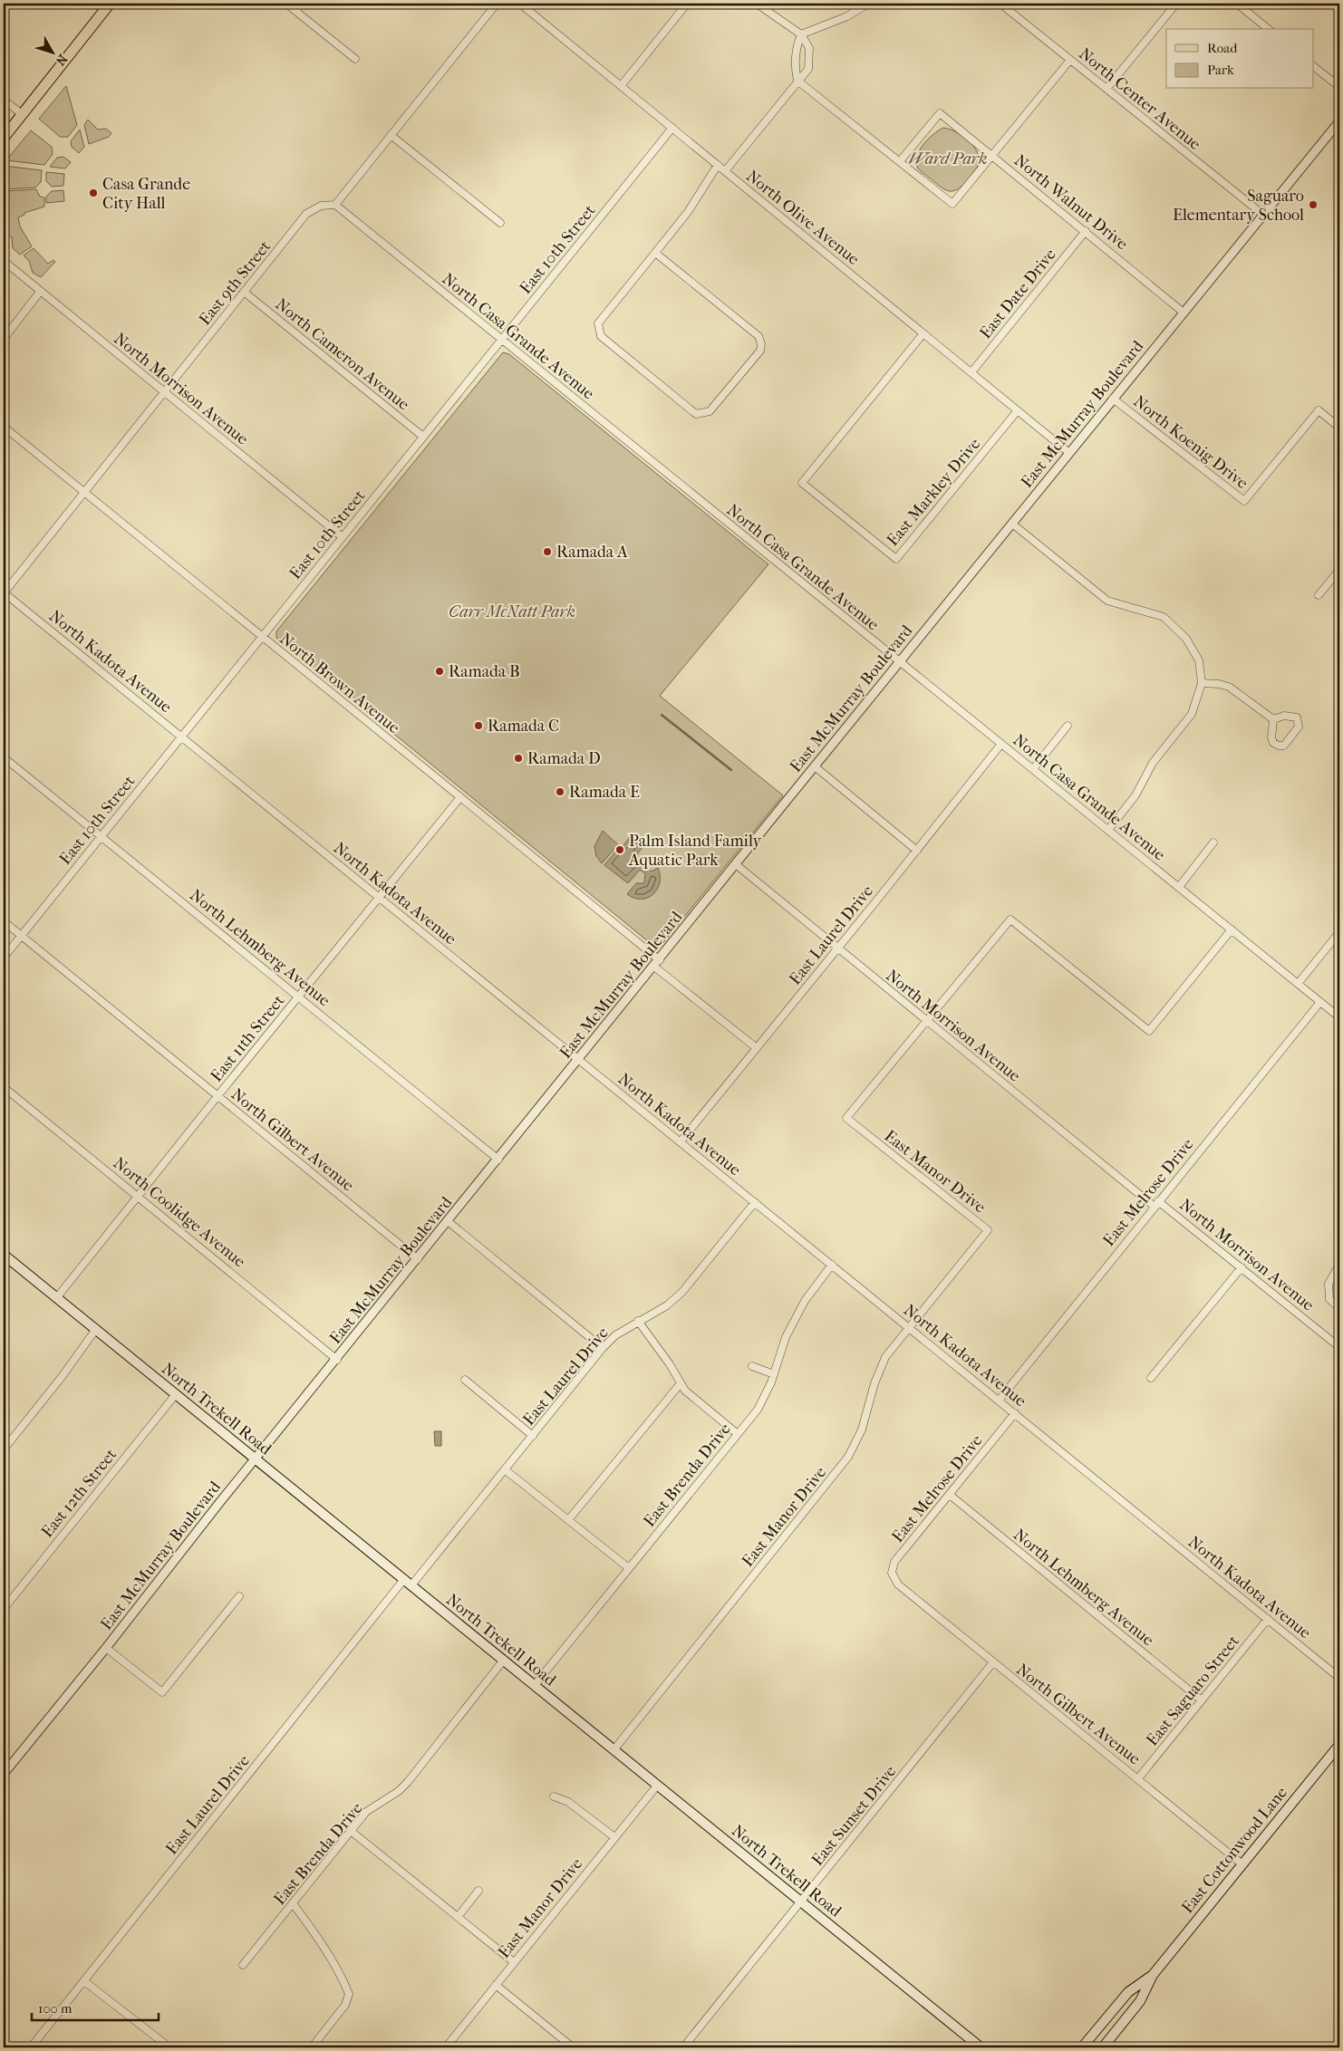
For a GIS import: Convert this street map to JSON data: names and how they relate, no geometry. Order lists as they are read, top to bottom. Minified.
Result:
{"streets":{"main road":["North Trekell Road","East Cottonwood Lane"],"street":["North Center Avenue","North Walnut Drive","North Olive Avenue","East 10th Street","East 9th Street","East Date Drive","North Casa Grande Avenue","North Cameron Avenue","North Morrison Avenue","East McMurray Boulevard","North Koenig Drive","East Markley Drive","North Kadota Avenue","North Brown Avenue","East Laurel Drive","North Lehmberg Avenue","East 11th Street","North Gilbert Avenue","East Manor Drive","East Melrose Drive","North Coolidge Avenue","East Brenda Drive","East 12th Street","East Saguaro Street","East Sunset Drive"]},"crossings":[["North Center Avenue","East McMurray Boulevard"],["North Walnut Drive","East Date Drive"],["North Walnut Drive","East McMurray Boulevard"],["North Olive Avenue","East 10th Street"],["North Olive Avenue","East Date Drive"],["North Olive Avenue","East McMurray Boulevard"],["North Olive Avenue","East Markley Drive"],["East 10th Street","North Casa Grande Avenue"],["East 10th Street","North Cameron Avenue"],["East 10th Street","North Morrison Avenue"],["East 10th Street","North Kadota Avenue"],["East 10th Street","North Brown Avenue"],["East 10th Street","North Lehmberg Avenue"],["East 10th Street","North Gilbert Avenue"],["East 9th Street","North Casa Grande Avenue"],["East 9th Street","North Cameron Avenue"],["East 9th Street","North Morrison Avenue"],["East 9th Street","North Kadota Avenue"],["East 9th Street","North Brown Avenue"],["North Casa Grande Avenue","East McMurray Boulevard"],["North Casa Grande Avenue","East Laurel Drive"],["North Casa Grande Avenue","East Manor Drive"],["North Casa Grande Avenue","East Melrose Drive"],["North Morrison Avenue","East McMurray Boulevard"],["North Morrison Avenue","East Laurel Drive"],["North Morrison Avenue","East Manor Drive"],["North Morrison Avenue","East Melrose Drive"],["East McMurray Boulevard","North Koenig Drive"],["East McMurray Boulevard","North Kadota Avenue"],["East McMurray Boulevard","North Brown Avenue"],["East McMurray Boulevard","North Lehmberg Avenue"],["East McMurray Boulevard","North Gilbert Avenue"],["East McMurray Boulevard","North Coolidge Avenue"],["East McMurray Boulevard","North Trekell Road"],["North Kadota Avenue","East Laurel Drive"],["North Kadota Avenue","East 11th Street"],["North Kadota Avenue","East Manor Drive"],["North Kadota Avenue","East Melrose Drive"],["North Kadota Avenue","East Brenda Drive"],["North Kadota Avenue","East Saguaro Street"],["North Brown Avenue","East Laurel Drive"],["North Brown Avenue","East 11th Street"],["East Laurel Drive","North Trekell Road"],["North Lehmberg Avenue","East 11th Street"],["North Lehmberg Avenue","East Melrose Drive"],["North Lehmberg Avenue","East Saguaro Street"],["East 11th Street","North Gilbert Avenue"],["East 11th Street","North Coolidge Avenue"],["East 11th Street","North Trekell Road"],["North Gilbert Avenue","East Melrose Drive"],["North Gilbert Avenue","East Saguaro Street"],["North Gilbert Avenue","East Sunset Drive"],["North Gilbert Avenue","East Cottonwood Lane"],["East Manor Drive","North Trekell Road"],["North Trekell Road","East Brenda Drive"],["North Trekell Road","East 12th Street"],["North Trekell Road","East Sunset Drive"]],"parks":["Ward Park","Carr McNatt Park"],"places":["Casa Grande City Hall","Saguaro Elementary School","Ramada A","Ramada B","Ramada C","Ramada D","Ramada E","Palm Island Family Aquatic Park"],"legend":["Road","Park"],"scale_bar":"100 m","north":"bottom right"}
